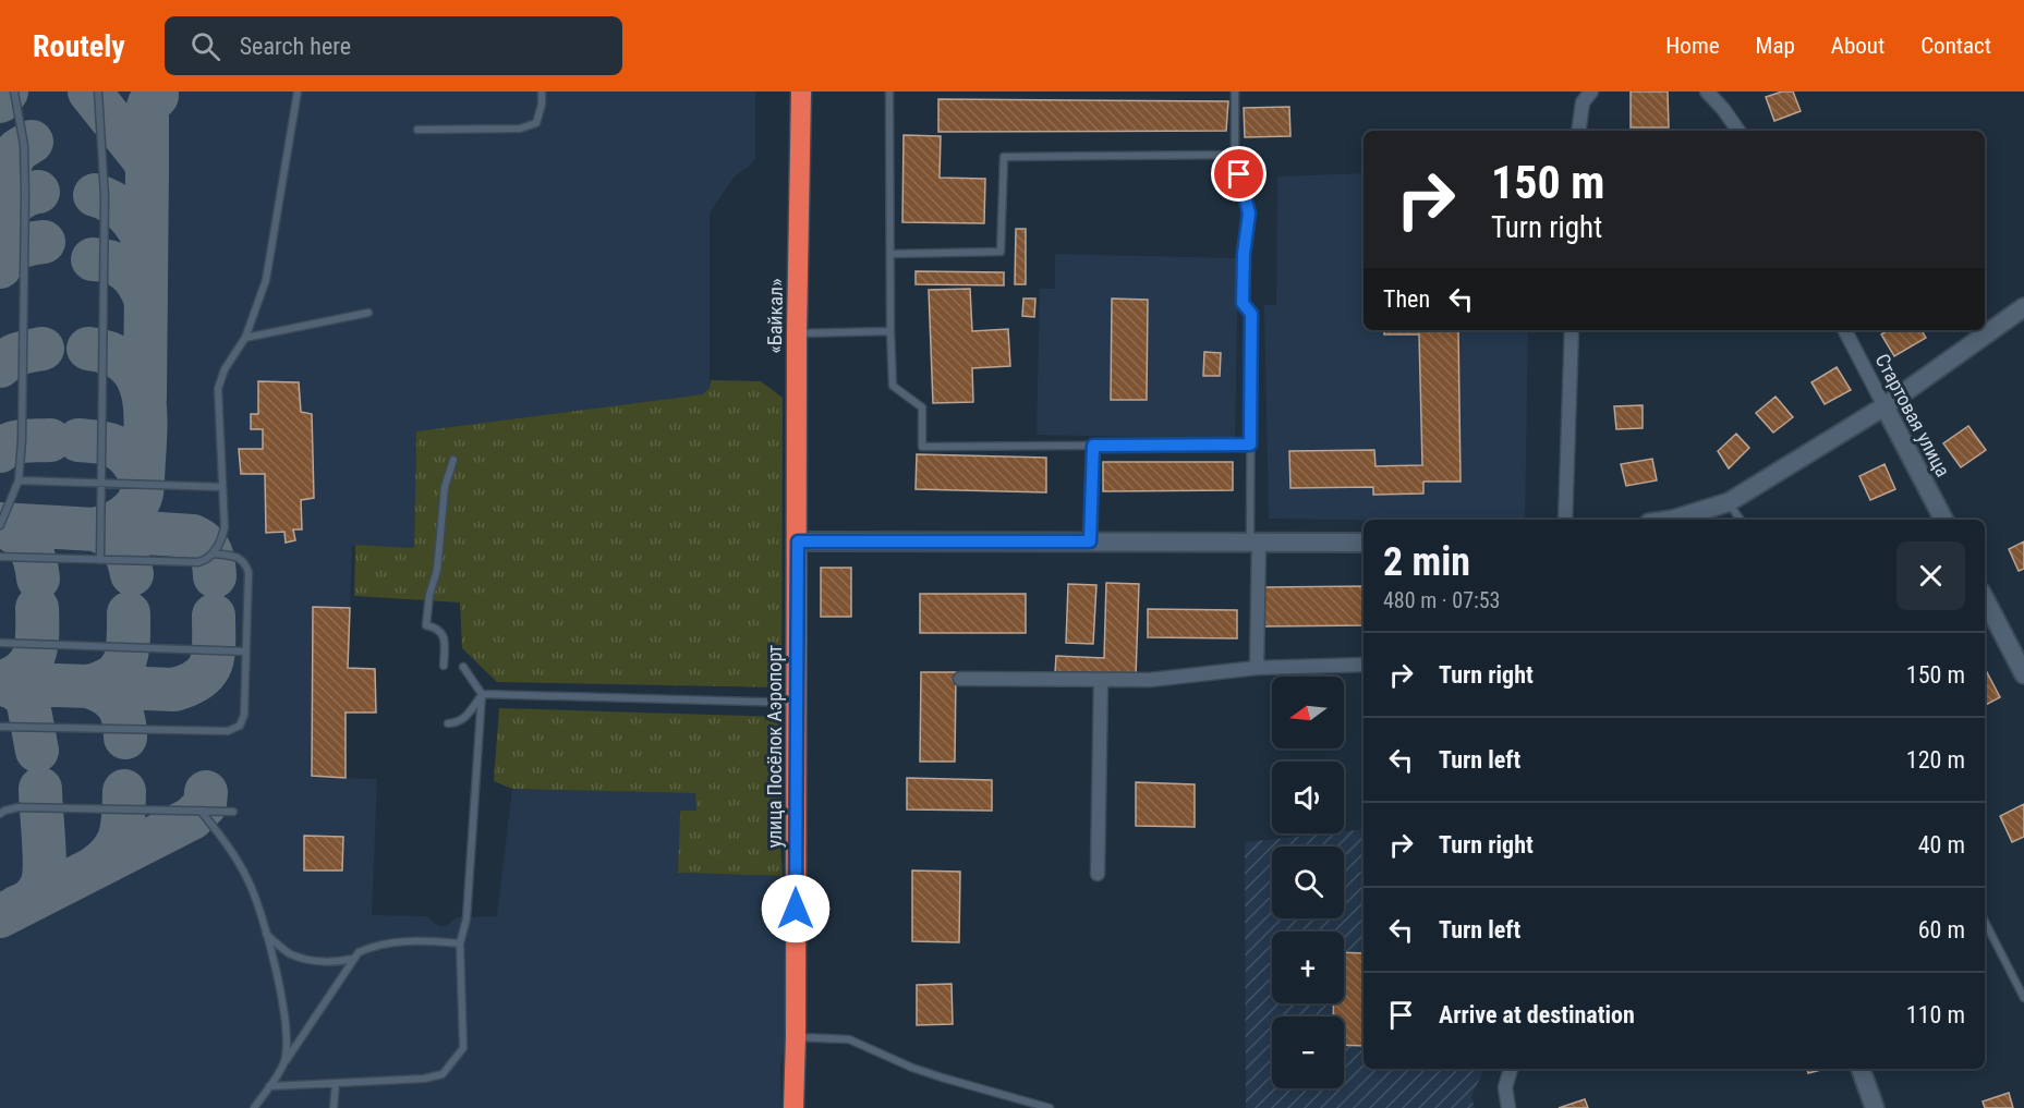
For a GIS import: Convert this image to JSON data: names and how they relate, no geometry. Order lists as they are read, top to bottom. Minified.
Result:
{"streets":{"highway":["«Байкал»","улица Посёлок Аэропорт"],"main road":["Стартовая улица"]},"crossings":[["«Байкал»","улица Посёлок Аэропорт"]],"north":"left","page":{"header":"Routely","search":"Search here","nav":["Home","Map","About","Contact"],"turn":["150 m","Turn right"],"then":"Then","heading":["2 min","480 m · 07:53"],"list":[{"name":"Turn right","value":"150 m"},{"name":"Turn left","value":"120 m"},{"name":"Turn right","value":"40 m"},{"name":"Turn left","value":"60 m"},{"name":"Arrive at destination","value":"110 m"}],"map_buttons":["+","−"]}}
